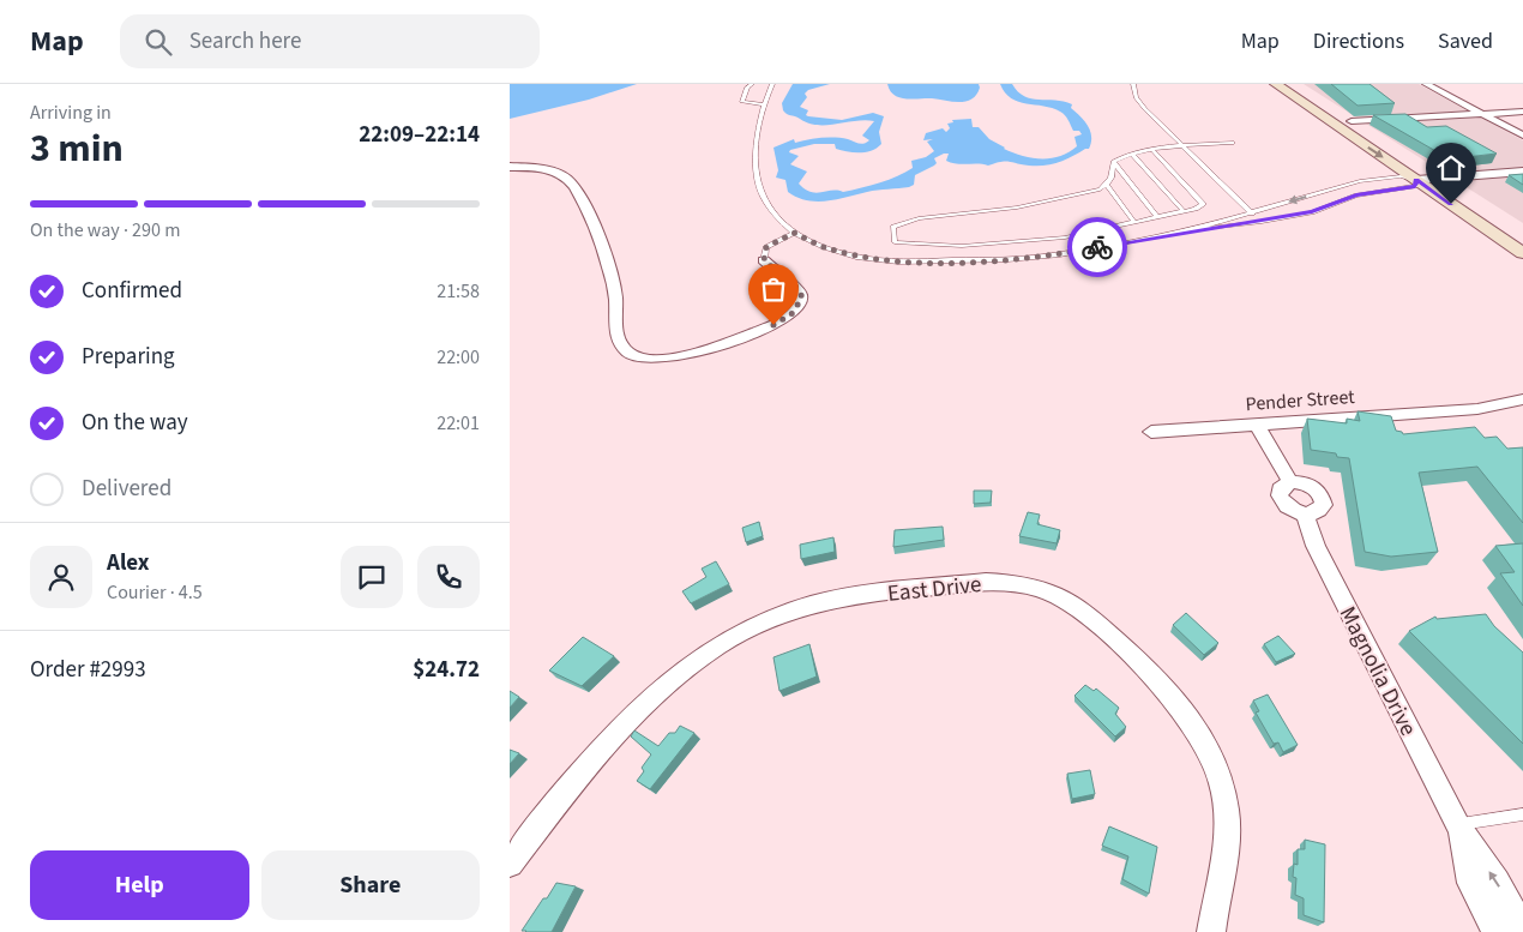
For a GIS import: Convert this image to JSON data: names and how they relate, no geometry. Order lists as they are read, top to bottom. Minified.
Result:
{"streets":{"street":["Pender Street","East Drive","Magnolia Drive"]},"page":{"header":"Map","search":"Search here","nav":["Map","Directions","Saved"],"heading":["3 min","Arriving in","22:09–22:14"],"panel":["Alex","Courier · 4.5","Order #2993","$24.72"],"bar":"On the way · 290 m","list":[["Confirmed","21:58"],["Preparing","22:00"],["On the way","22:01"],"Delivered"],"buttons":["Help","Share"]}}
